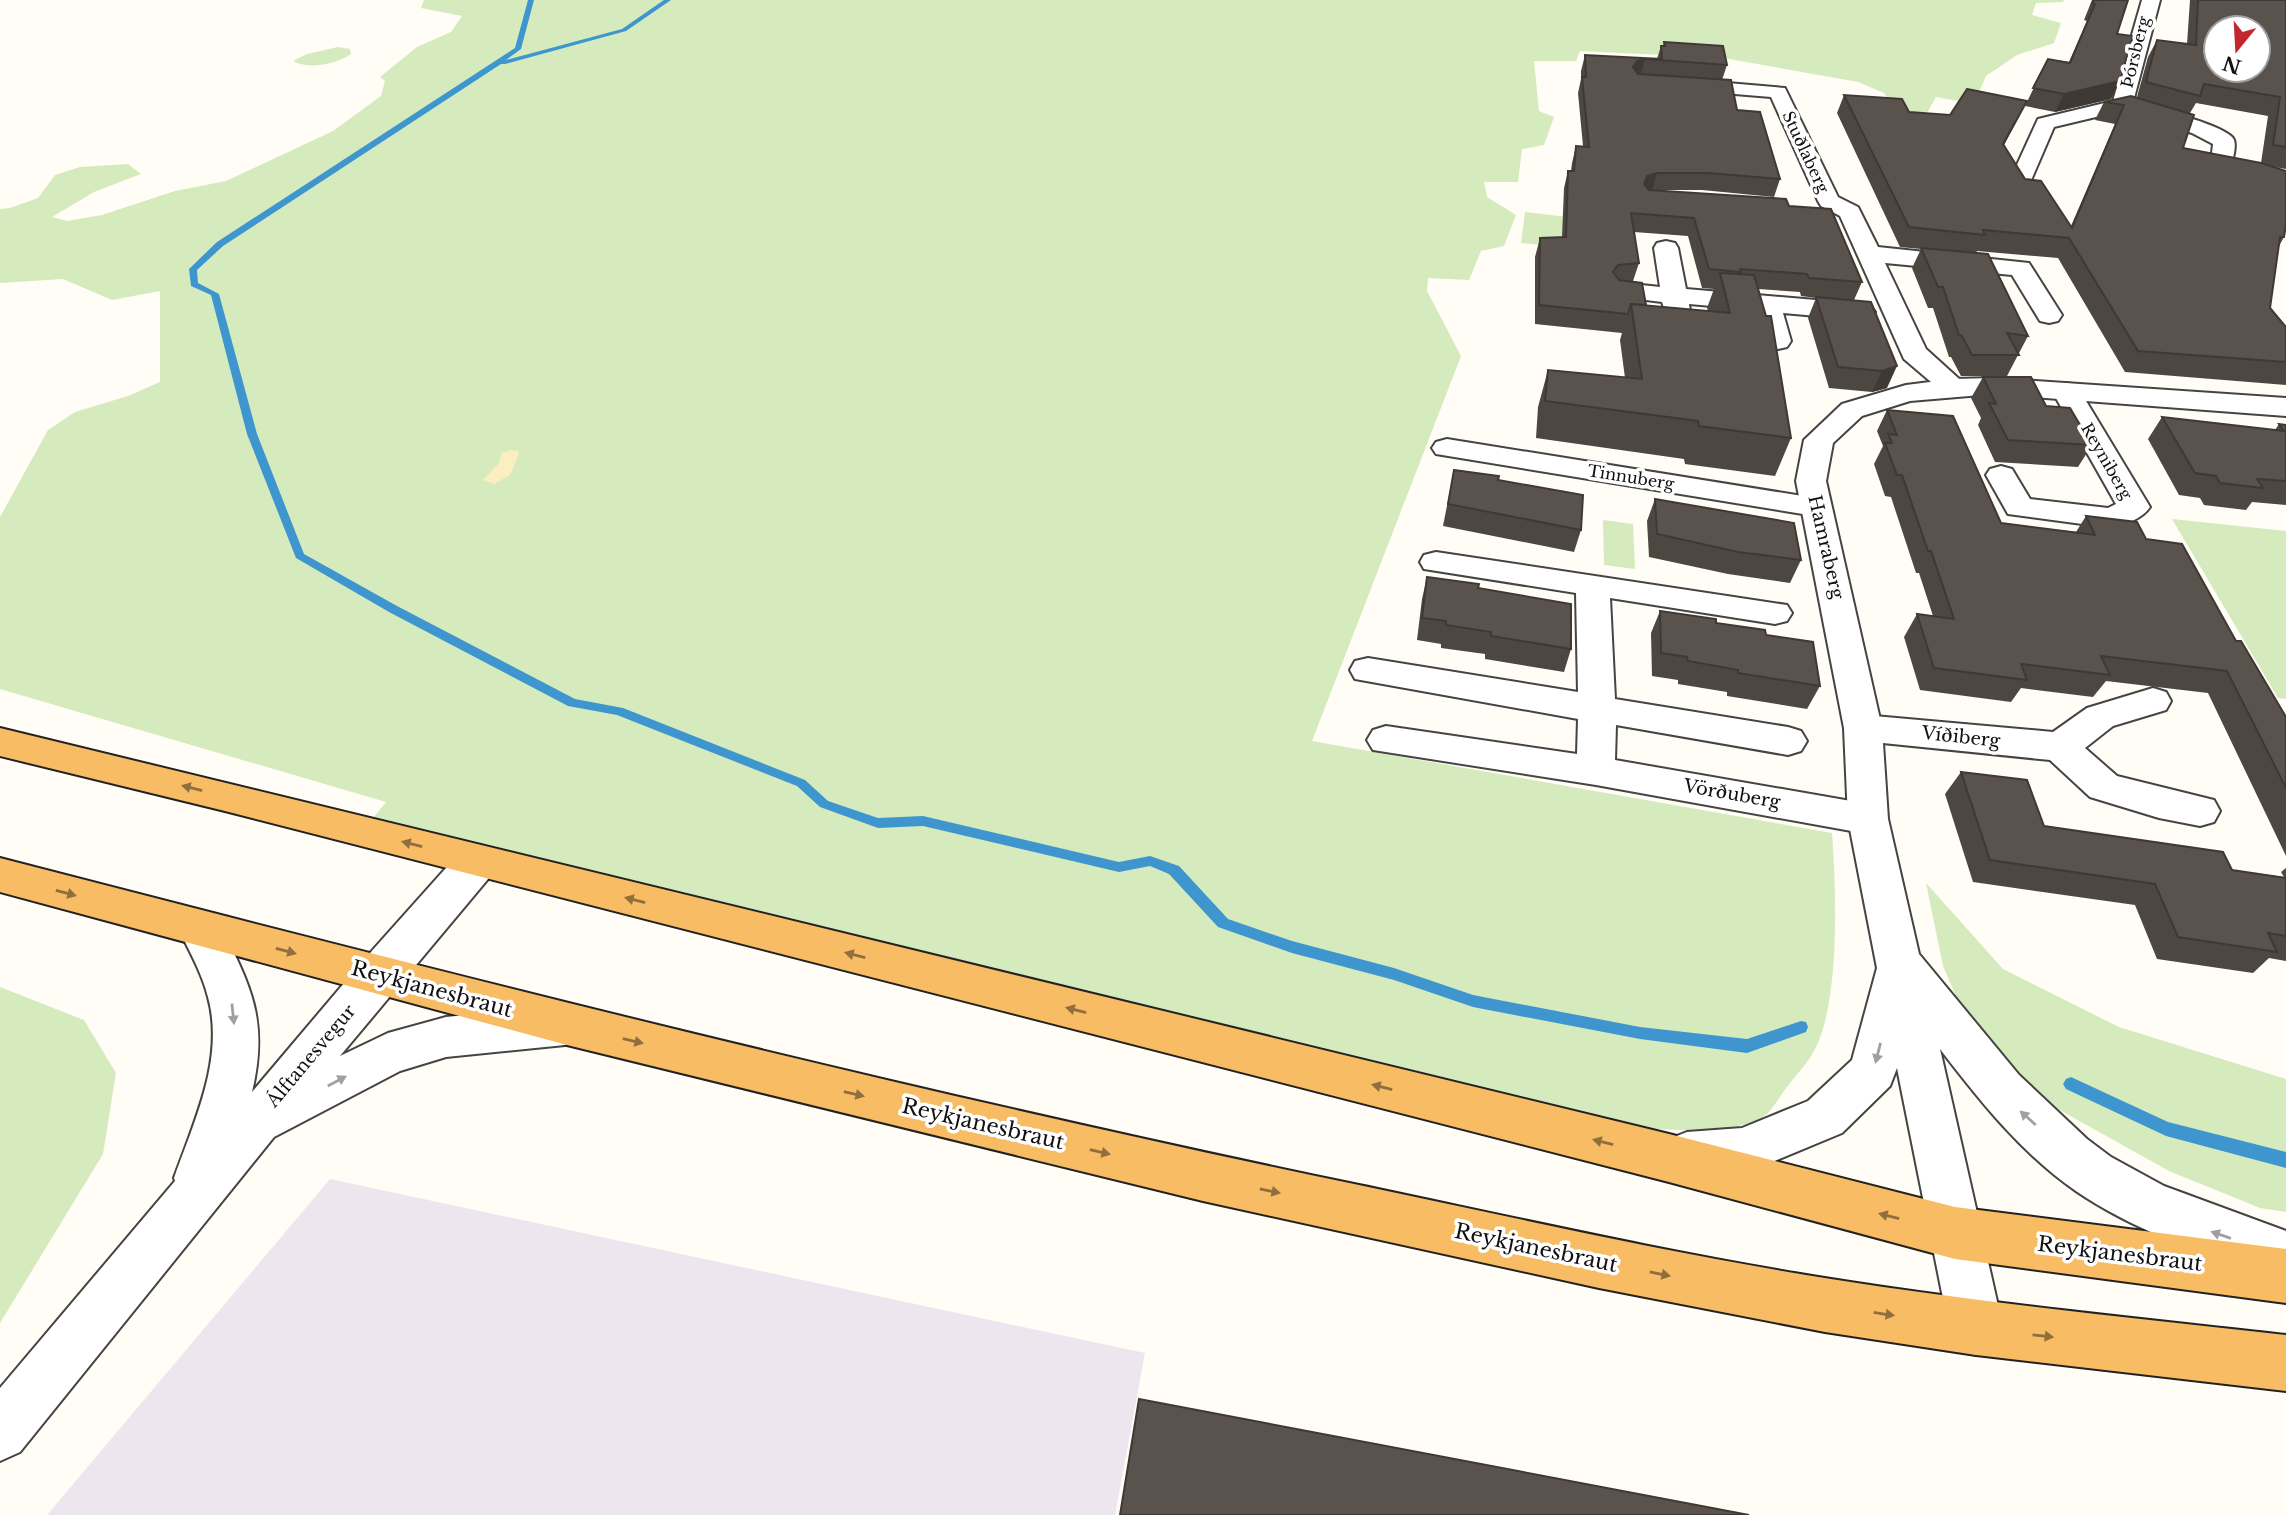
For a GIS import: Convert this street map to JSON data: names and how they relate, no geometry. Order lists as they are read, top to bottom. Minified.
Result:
{"streets":{"highway":["Reykjanesbraut"],"street":["Þórsberg","Stuðlaberg","Reyniberg","Tinnuberg","Hamraberg","Víðiberg","Vörðuberg","Álftanesvegur"]},"crossings":[["Stuðlaberg","Hamraberg"],["Reyniberg","Hamraberg"],["Tinnuberg","Hamraberg"],["Hamraberg","Víðiberg"],["Hamraberg","Vörðuberg"],["Reykjanesbraut","Álftanesvegur"]],"north":"bottom"}
